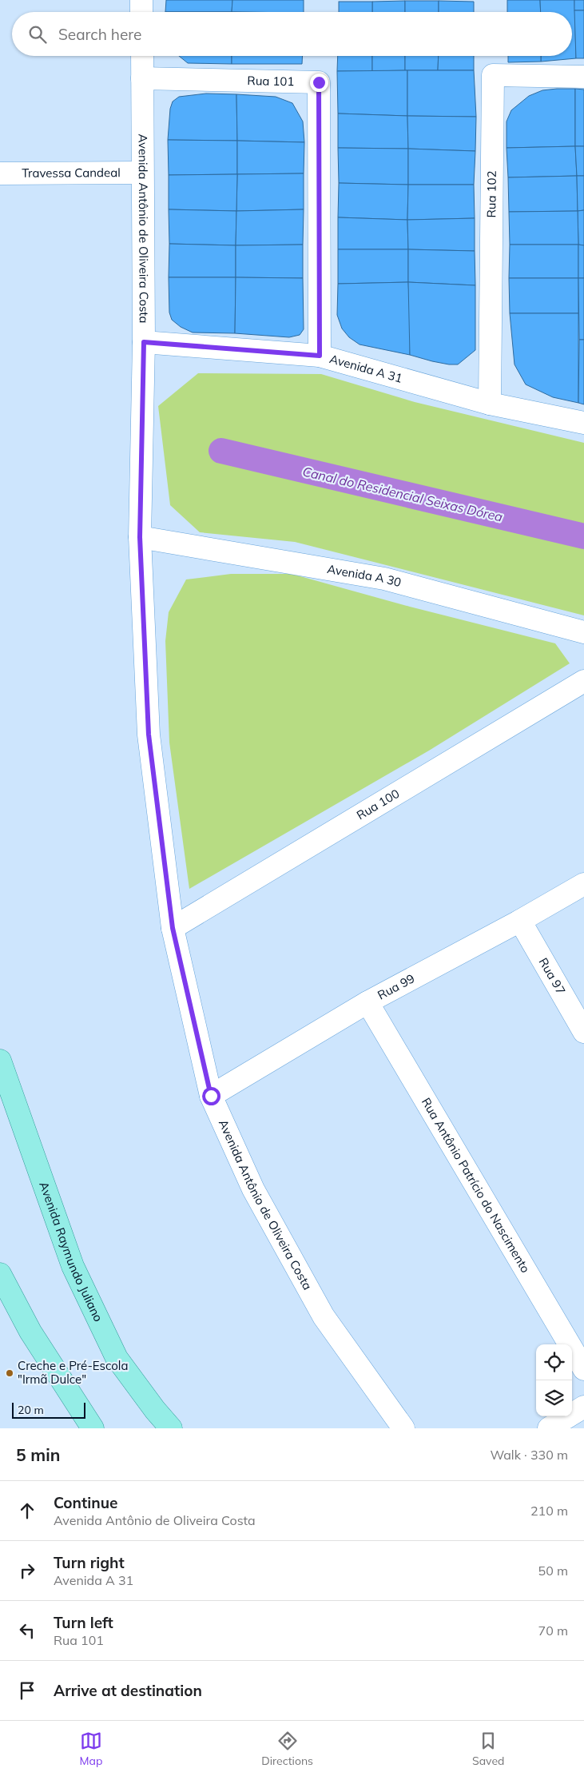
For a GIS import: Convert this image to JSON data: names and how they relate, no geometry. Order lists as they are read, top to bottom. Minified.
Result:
{"streets":{"main road":["Avenida Raymundo Juliano"],"street":["Rua 101","Travessa Candeal","Rua 102","Avenida Antônio de Oliveira Costa","Avenida A 31","Avenida A 30","Rua 100","Rua 97","Rua 99","Rua Antônio Patrício do Nascimento"]},"crossings":[["Rua 101","Avenida Antônio de Oliveira Costa"],["Rua 101","Avenida A 31"],["Travessa Candeal","Avenida Antônio de Oliveira Costa"],["Rua 102","Avenida A 31"],["Avenida Antônio de Oliveira Costa","Avenida A 31"],["Avenida Antônio de Oliveira Costa","Avenida A 30"],["Avenida Antônio de Oliveira Costa","Rua 100"],["Avenida Antônio de Oliveira Costa","Rua 99"],["Rua 97","Rua 99"],["Rua 99","Rua Antônio Patrício do Nascimento"]],"water":["Canal do Residencial Seixas Dórea"],"places":["Creche e Pré-Escola \"Irmã Dulce\""],"scale_bar":"20 m","page":{"search":"Search here","scale":"20 m","heading":["5 min","Walk · 330 m"],"list":[["Continue","Avenida Antônio de Oliveira Costa","210 m"],["Turn right","Avenida A 31","50 m"],["Turn left","Rua 101","70 m"],"Arrive at destination"],"nav":["Map","Directions","Saved"]}}
